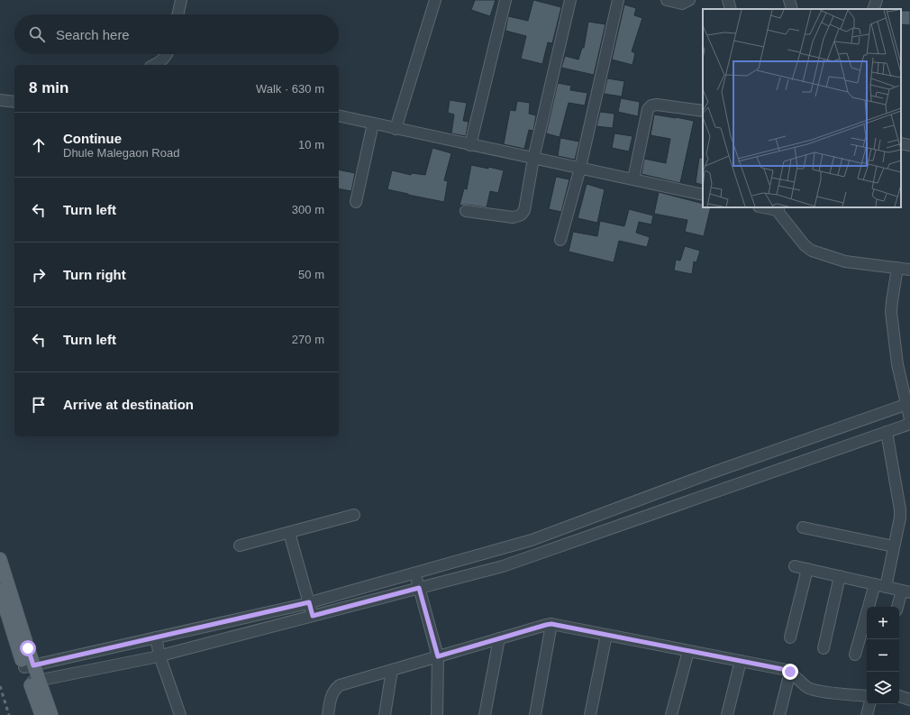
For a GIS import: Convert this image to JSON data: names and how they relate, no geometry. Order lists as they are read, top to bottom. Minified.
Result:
{"page":{"search":"Search here","heading":["8 min","Walk · 630 m"],"list":[["Continue","Dhule Malegaon Road","10 m"],["Turn left","300 m"],["Turn right","50 m"],["Turn left","270 m"],"Arrive at destination"],"map_buttons":["+","−"]}}
